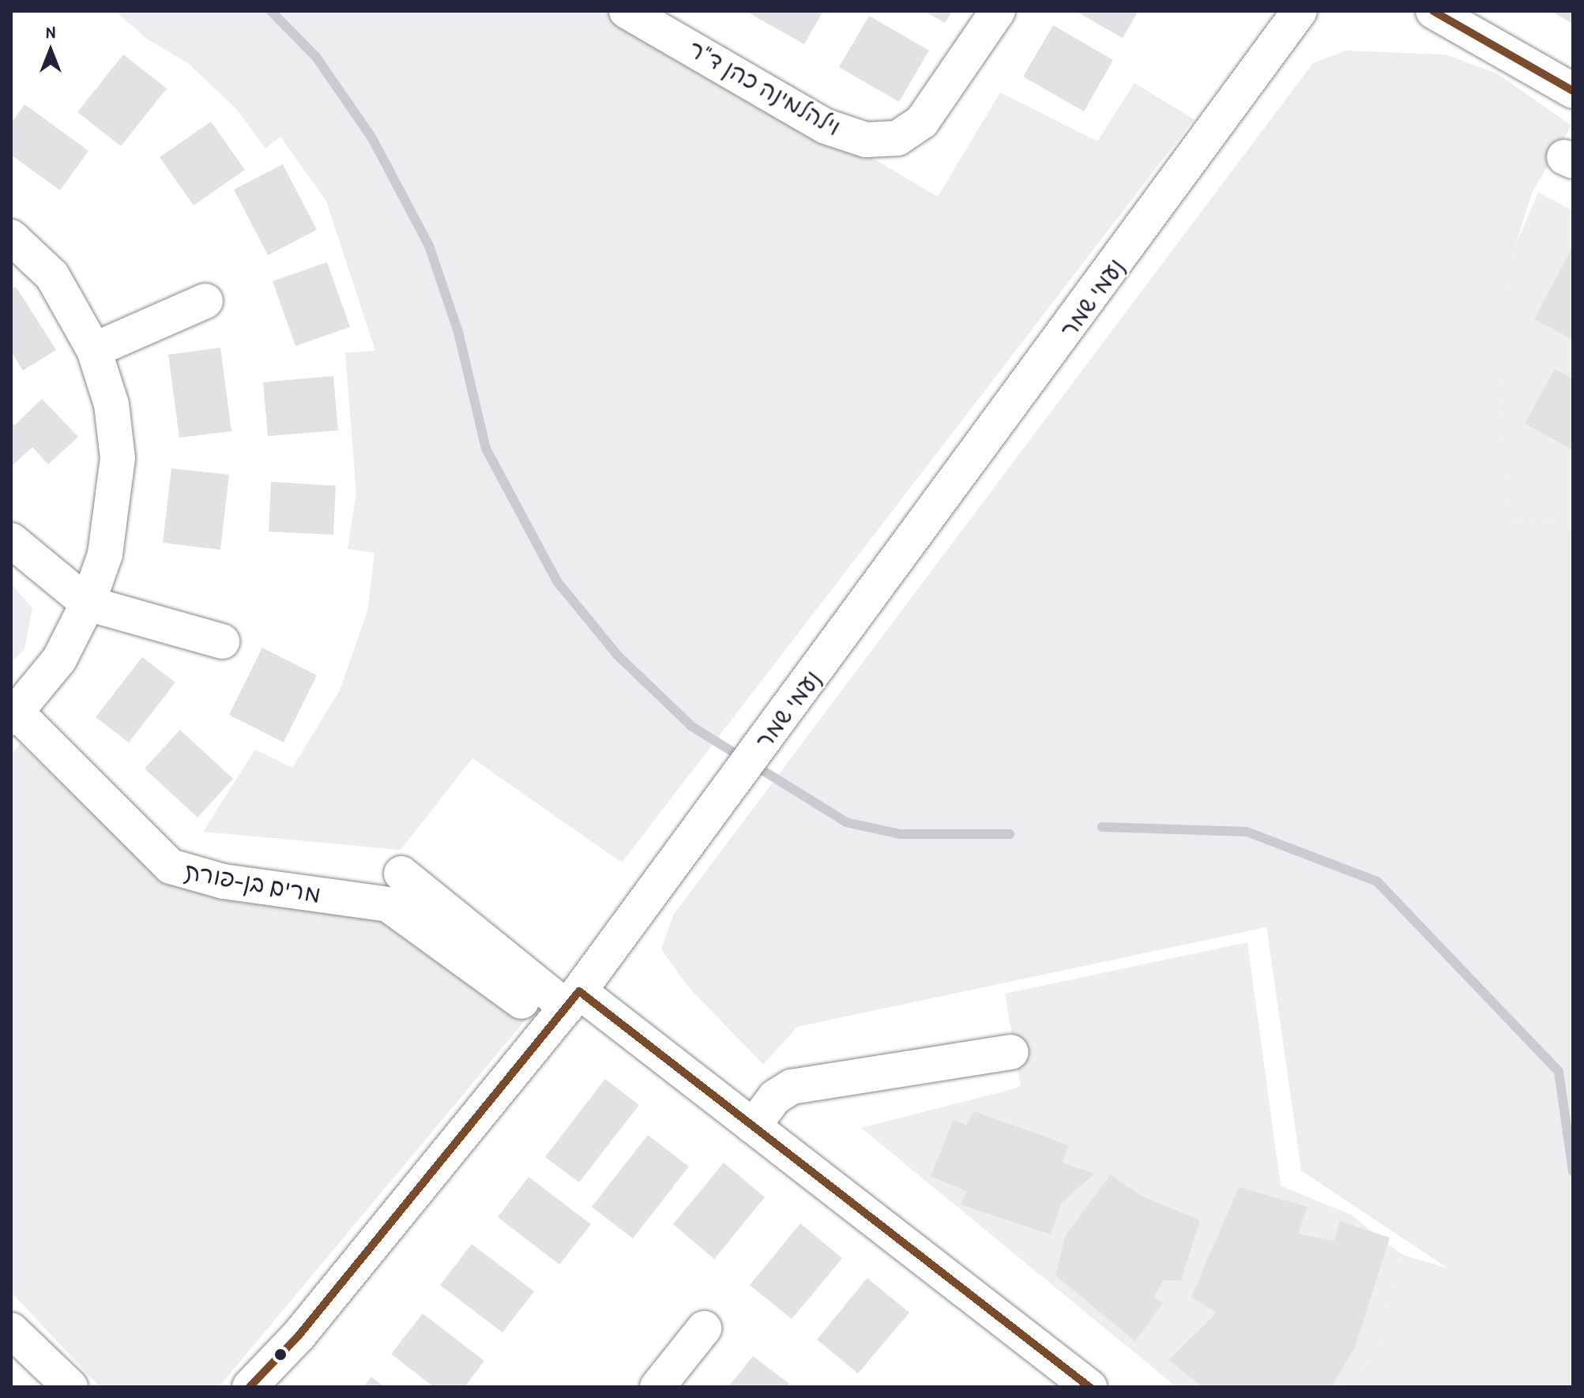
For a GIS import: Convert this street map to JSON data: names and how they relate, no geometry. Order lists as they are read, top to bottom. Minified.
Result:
{"streets":{"street":["וילהלמינה כהן ד\"ר","נעמי שמר","מרים בן-פורת"]},"north":"top"}
